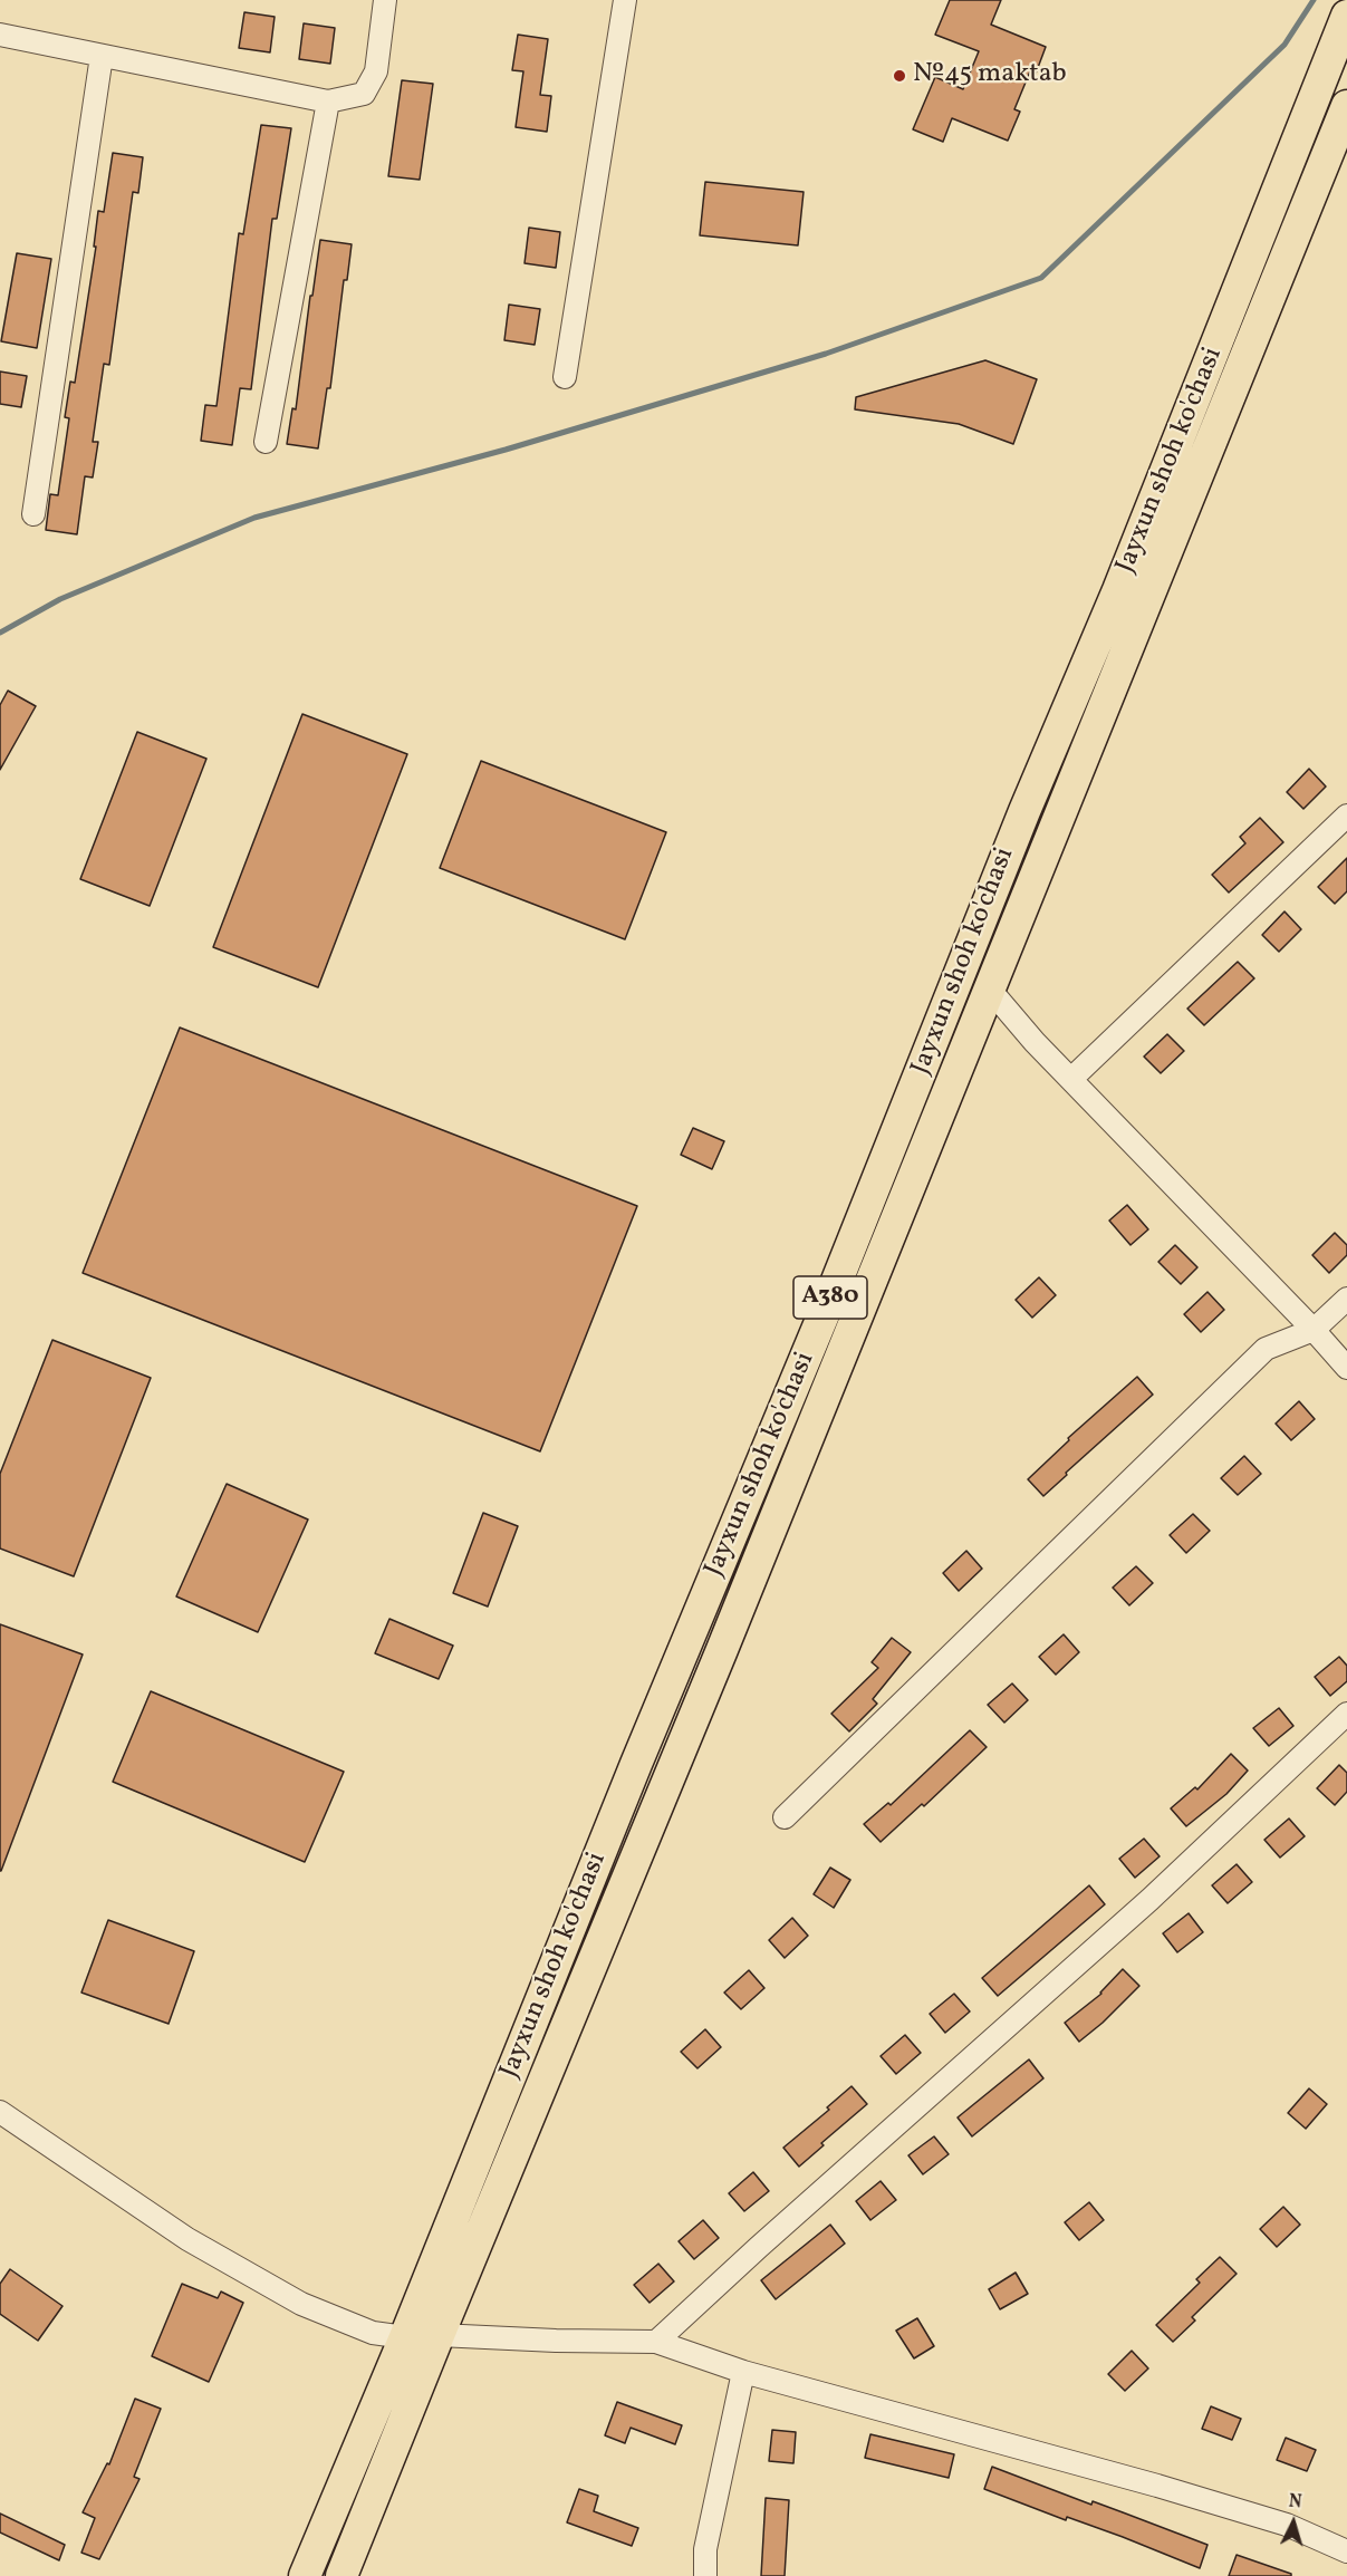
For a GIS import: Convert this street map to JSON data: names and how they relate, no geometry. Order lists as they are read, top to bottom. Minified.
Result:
{"streets":{"highway":["Jayxun shoh ko'chasi","A380"]},"places":["№45 maktab"],"north":"top"}
